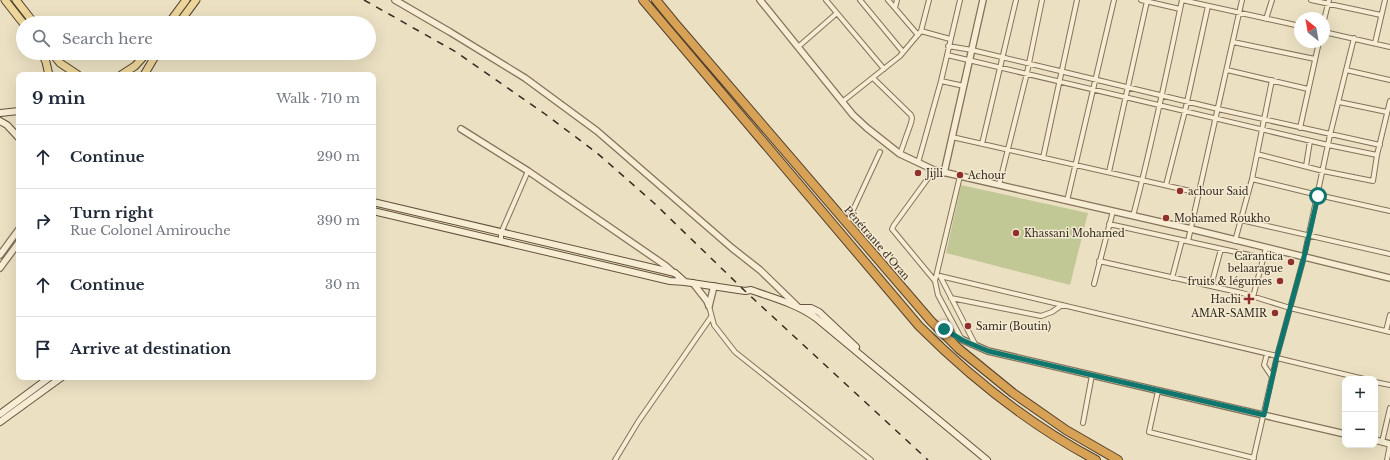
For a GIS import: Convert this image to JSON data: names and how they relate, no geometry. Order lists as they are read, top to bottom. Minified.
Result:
{"streets":{"highway":["Pénétrante d'Oran"]},"places":{"other":["Jijli","Achour","achour Said","Mohamed Roukho","Khassani Mohamed","Carantica belaarague","fruits & légumes","AMAR-SAMIR","Samir (Boutin)"],"health":["Hachi"]},"north":"top left","page":{"search":"Search here","heading":["9 min","Walk · 710 m"],"list":[["Continue","290 m"],["Turn right","Rue Colonel Amirouche","390 m"],["Continue","30 m"],"Arrive at destination"],"map_buttons":["+","−"]}}
